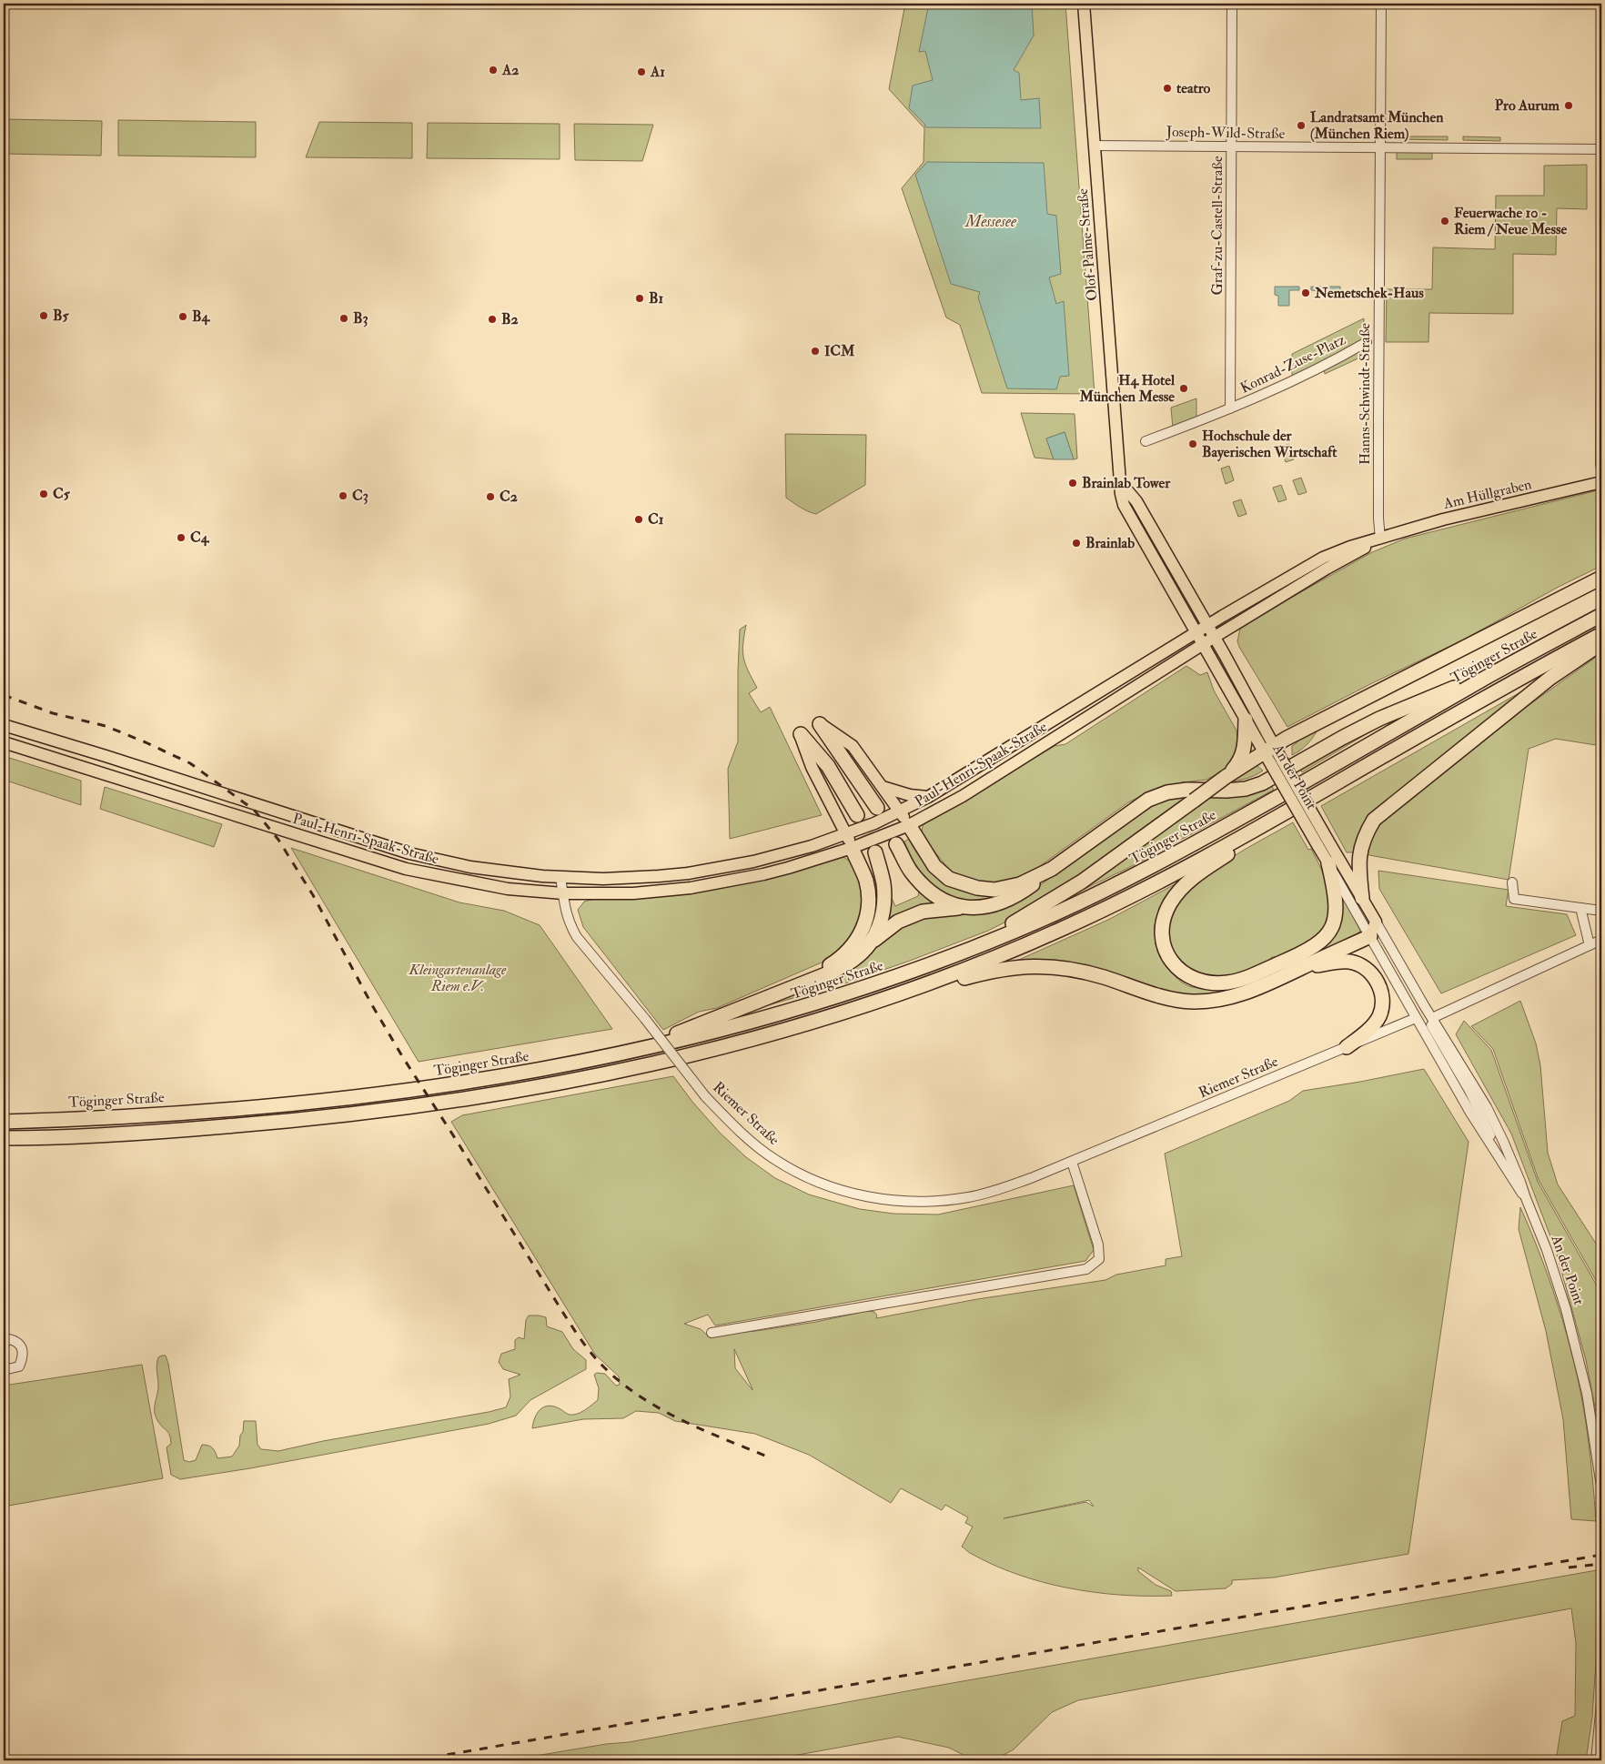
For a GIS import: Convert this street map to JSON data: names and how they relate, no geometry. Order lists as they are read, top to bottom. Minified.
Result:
{"streets":{"highway":["Töginger Straße"],"main road":["Olof-Palme-Straße","Am Hüllgraben","Paul-Henri-Spaak-Straße","An der Point"],"street":["Joseph-Wild-Straße","Graf-zu-Castell-Straße","Konrad-Zuse-Platz","Hanns-Schwindt-Straße","Riemer Straße"]},"crossings":[["Joseph-Wild-Straße","Graf-zu-Castell-Straße"],["Joseph-Wild-Straße","Olof-Palme-Straße"],["Joseph-Wild-Straße","Hanns-Schwindt-Straße"],["Graf-zu-Castell-Straße","Konrad-Zuse-Platz"],["Olof-Palme-Straße","Paul-Henri-Spaak-Straße"],["Olof-Palme-Straße","An der Point"],["Hanns-Schwindt-Straße","Am Hüllgraben"],["Am Hüllgraben","Paul-Henri-Spaak-Straße"],["Am Hüllgraben","An der Point"],["Paul-Henri-Spaak-Straße","An der Point"],["Paul-Henri-Spaak-Straße","Riemer Straße"],["An der Point","Riemer Straße"]],"water":["Messesee"],"parks":["Kleingartenanlage Riem e.V."],"places":["A2","A1","teatro","Pro Aurum","Landratsamt München (München Riem)","Feuerwache 10 - Riem / Neue Messe","Nemetschek-Haus","B1","B5","B4","B3","B2","ICM","H4 Hotel München Messe","Hochschule der Bayerischen Wirtschaft","Brainlab Tower","C5","C3","C2","C1","C4","Brainlab"]}
